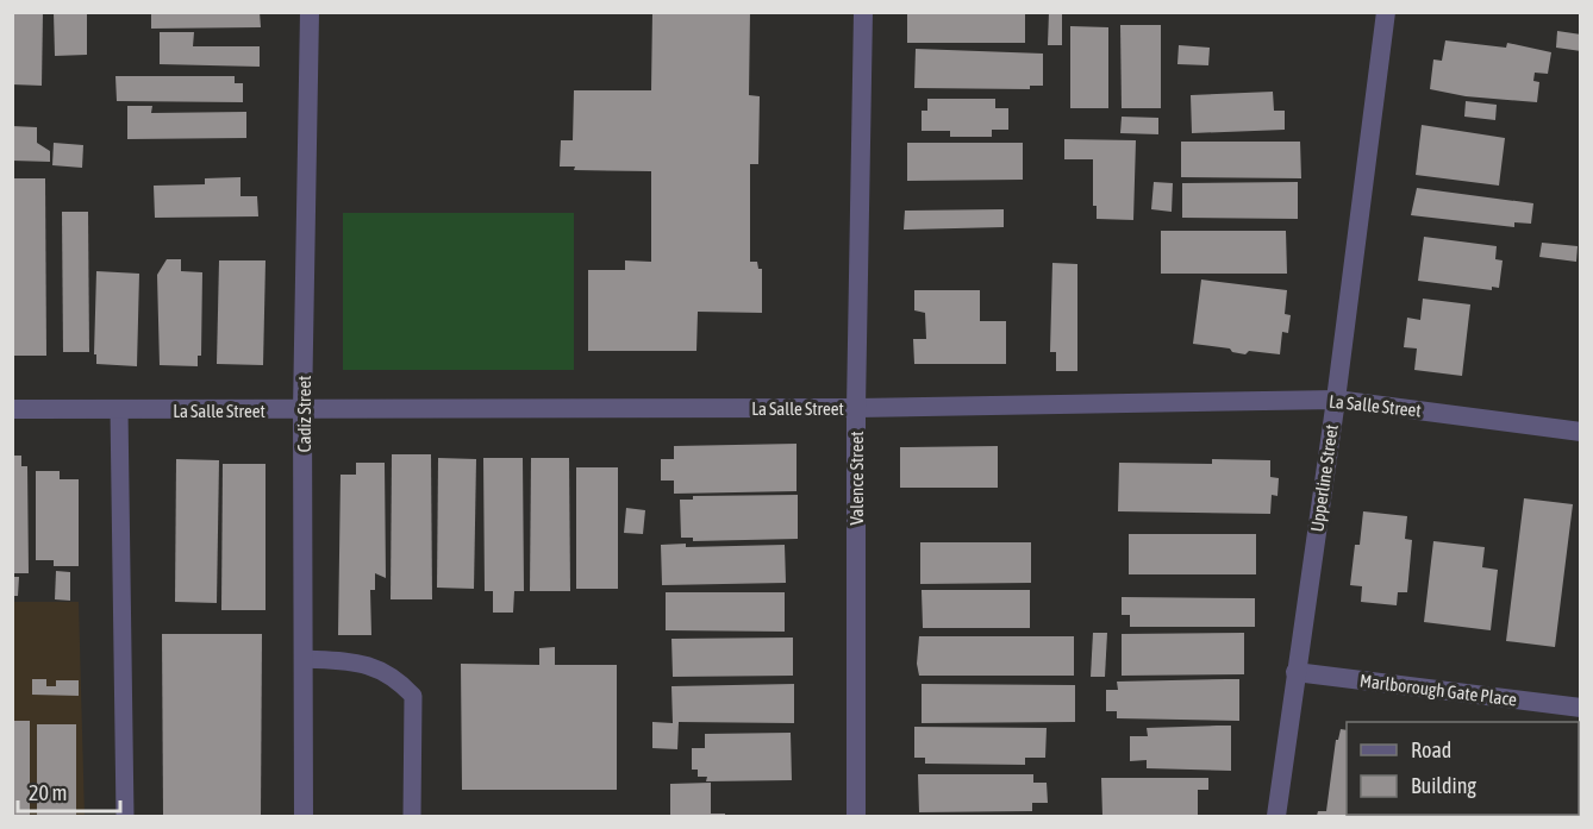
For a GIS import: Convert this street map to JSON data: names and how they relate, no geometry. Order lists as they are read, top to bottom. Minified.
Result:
{"streets":{"street":["La Salle Street","Cadiz Street","Valence Street","Upperline Street","Marlborough Gate Place"]},"crossings":[["La Salle Street","Cadiz Street"],["La Salle Street","Valence Street"],["La Salle Street","Upperline Street"],["Upperline Street","Marlborough Gate Place"]],"legend":["Road","Building"],"scale_bar":"20 m"}
